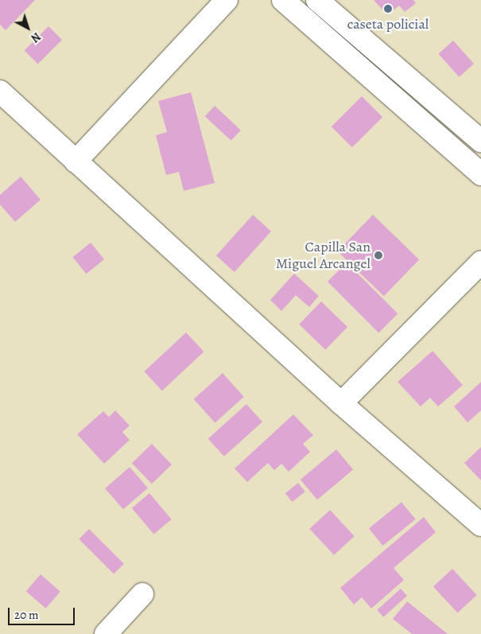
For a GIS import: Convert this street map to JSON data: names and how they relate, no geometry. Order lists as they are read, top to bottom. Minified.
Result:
{"places":["caseta policial","Capilla San Miguel Arcangel"],"scale_bar":"20 m","north":"bottom right"}
